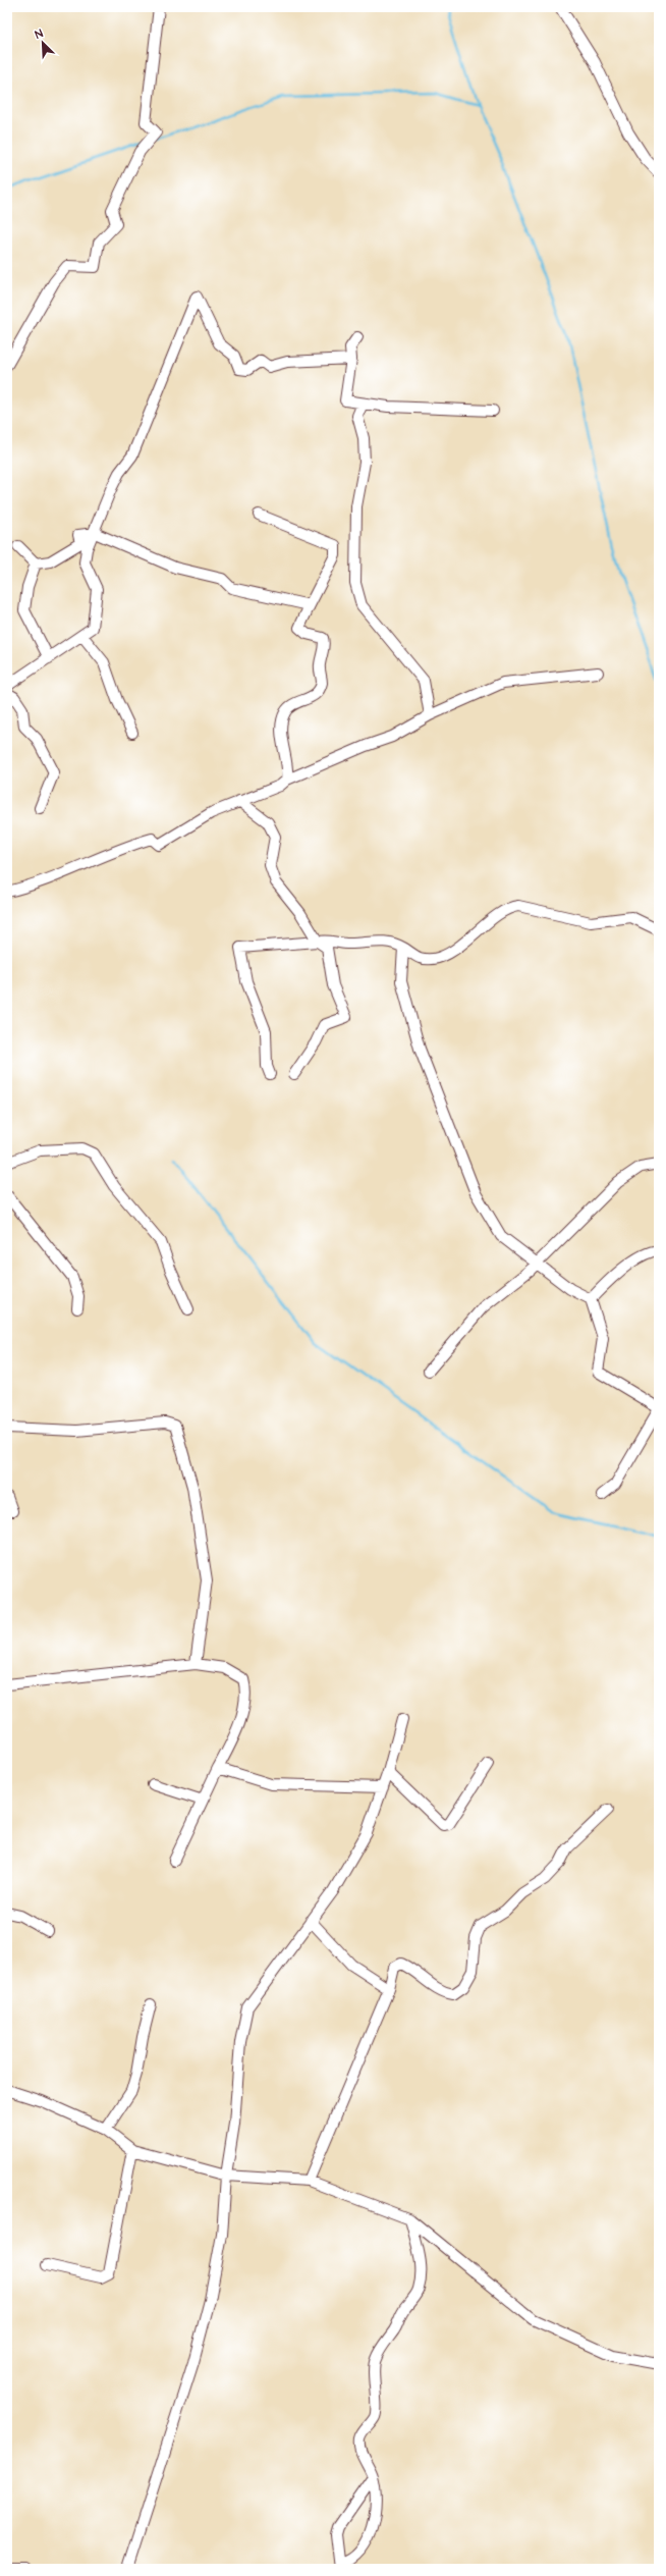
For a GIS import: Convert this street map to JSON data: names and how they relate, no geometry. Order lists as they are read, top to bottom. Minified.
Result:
{"north":"top left"}
